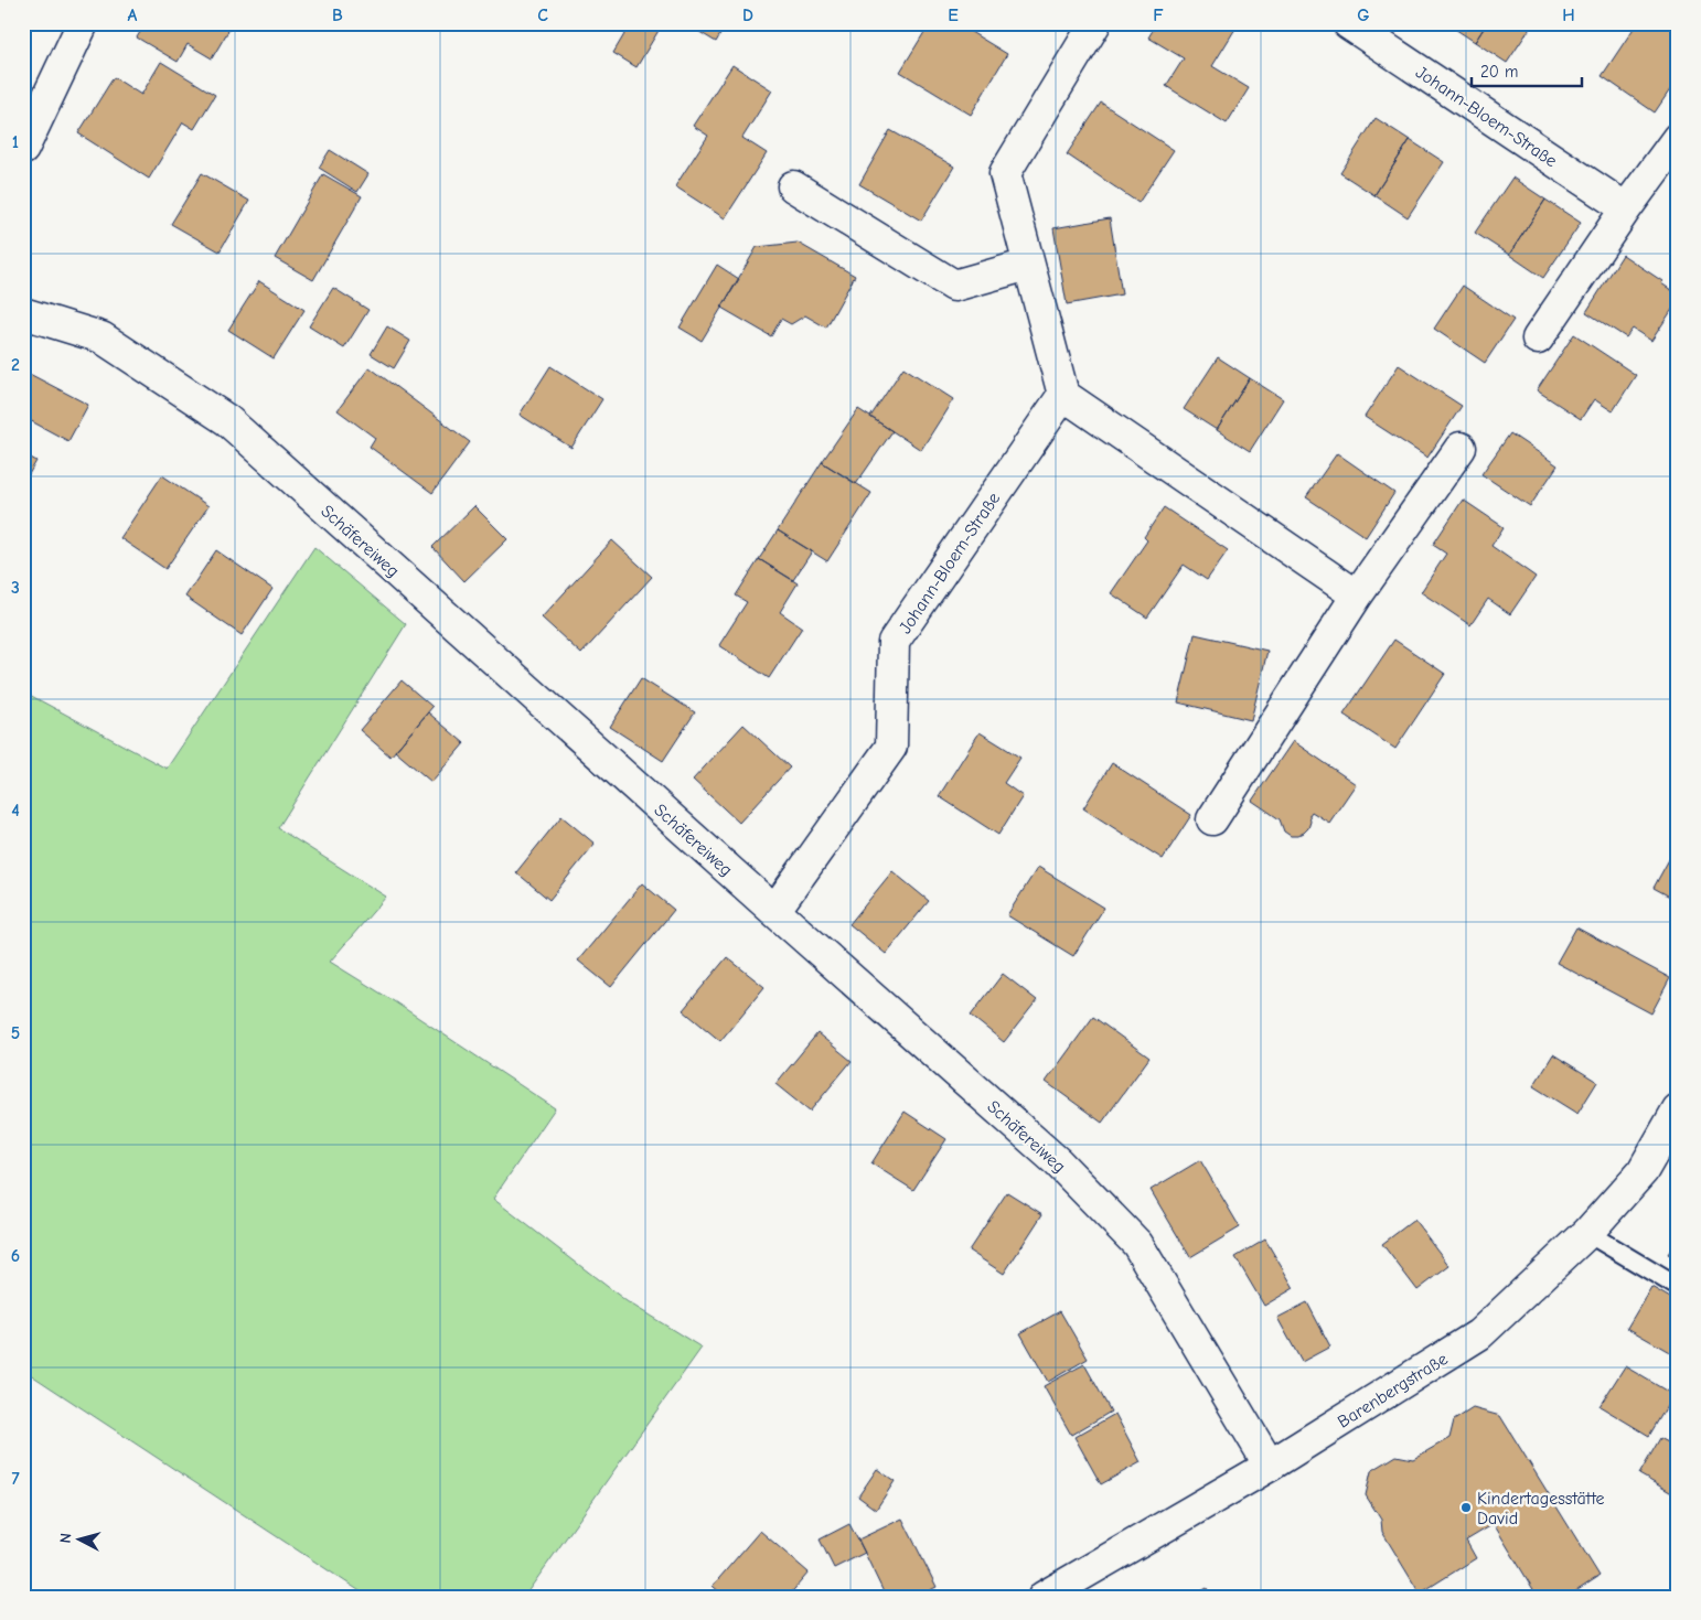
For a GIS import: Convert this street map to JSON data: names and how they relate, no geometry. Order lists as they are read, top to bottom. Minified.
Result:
{"streets":{"street":["Johann-Bloem-Straße","Schäfereiweg","Barenbergstraße"]},"crossings":[["Johann-Bloem-Straße","Schäfereiweg"],["Schäfereiweg","Barenbergstraße"]],"places":["Kindertagesstätte David"],"scale_bar":"20 m","north":"left","grid":{"columns":["A","B","C","D","E","F","G","H"],"rows":["1","2","3","4","5","6","7"]}}
